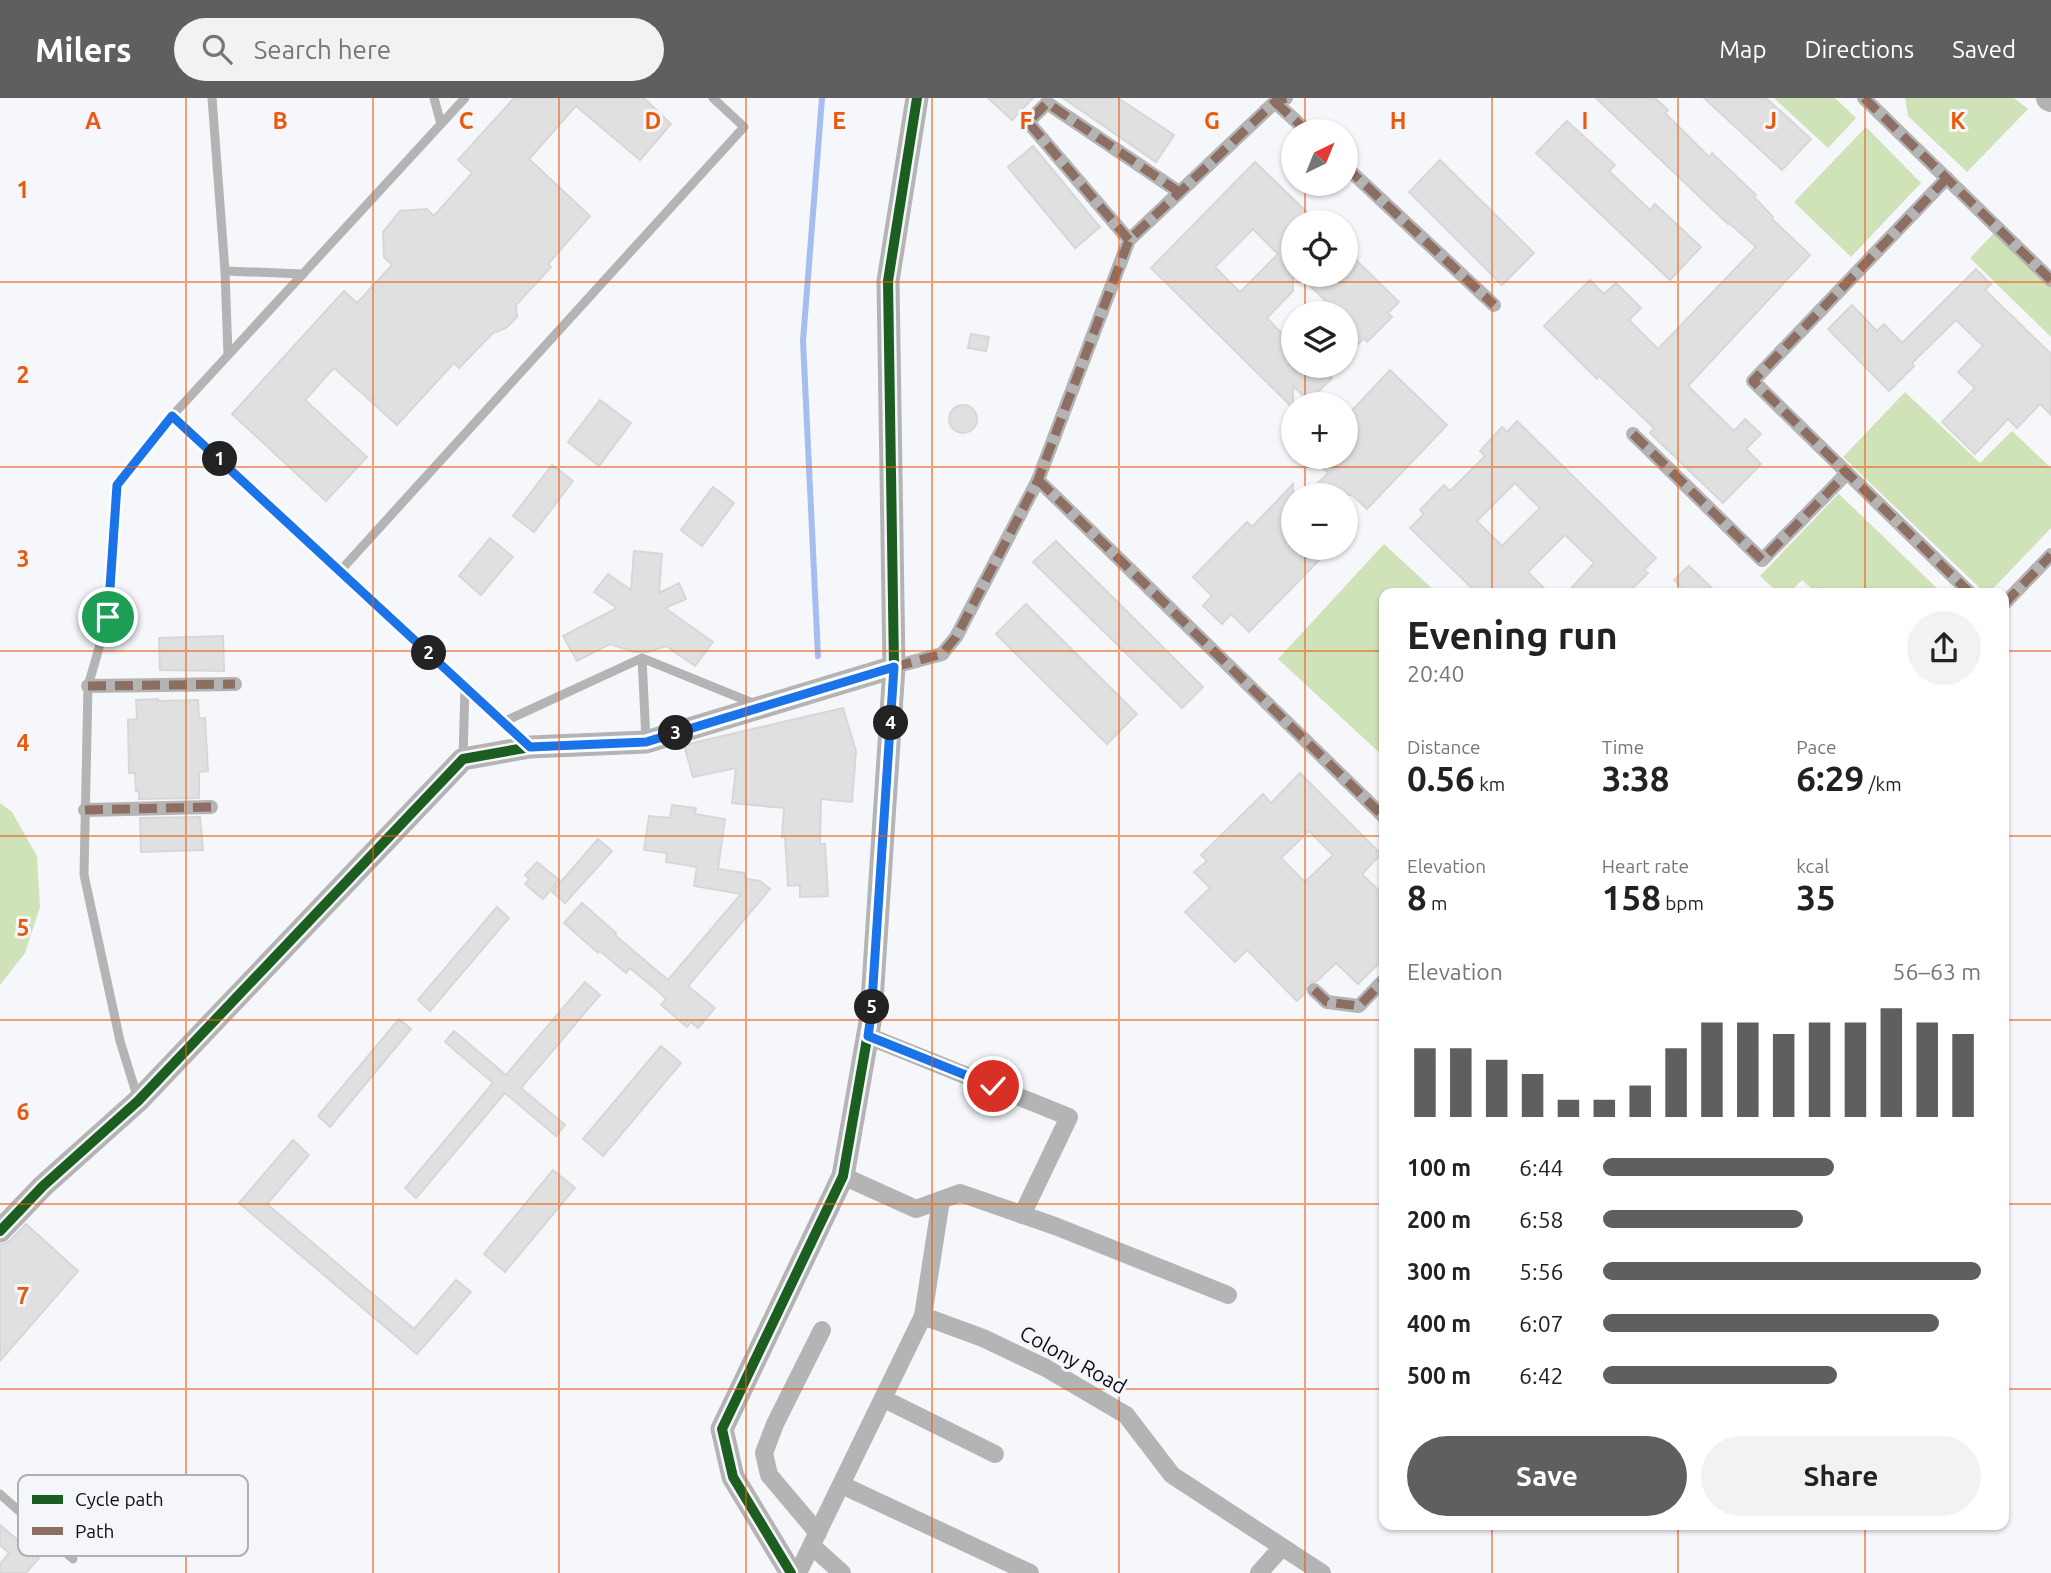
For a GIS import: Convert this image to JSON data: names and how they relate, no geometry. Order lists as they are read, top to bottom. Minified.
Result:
{"streets":{"street":["Colony Road"]},"legend":["Cycle path","Path"],"north":"top right","page":{"header":"Milers","search":"Search here","nav":["Map","Directions","Saved"],"map_buttons":["+","−"],"pins":["1","2","4","3","5"],"heading":["Evening run","20:40"],"stats":[["Distance","0.56 km"],["Time","3:38"],["Pace","6:29 /km"],["Elevation","8 m"],["Heart rate","158 bpm"],["kcal","35"]],"chart":["Elevation","56–63 m"],"list":[{"name":"100 m","note":"6:44"},{"name":"200 m","note":"6:58"},{"name":"300 m","note":"5:56"},{"name":"400 m","note":"6:07"},{"name":"500 m","note":"6:42"}],"buttons":["Save","Share"]},"grid":{"columns":["A","B","C","D","E","F","G","H","I","J","K"],"rows":["1","2","3","4","5","6","7"]}}
